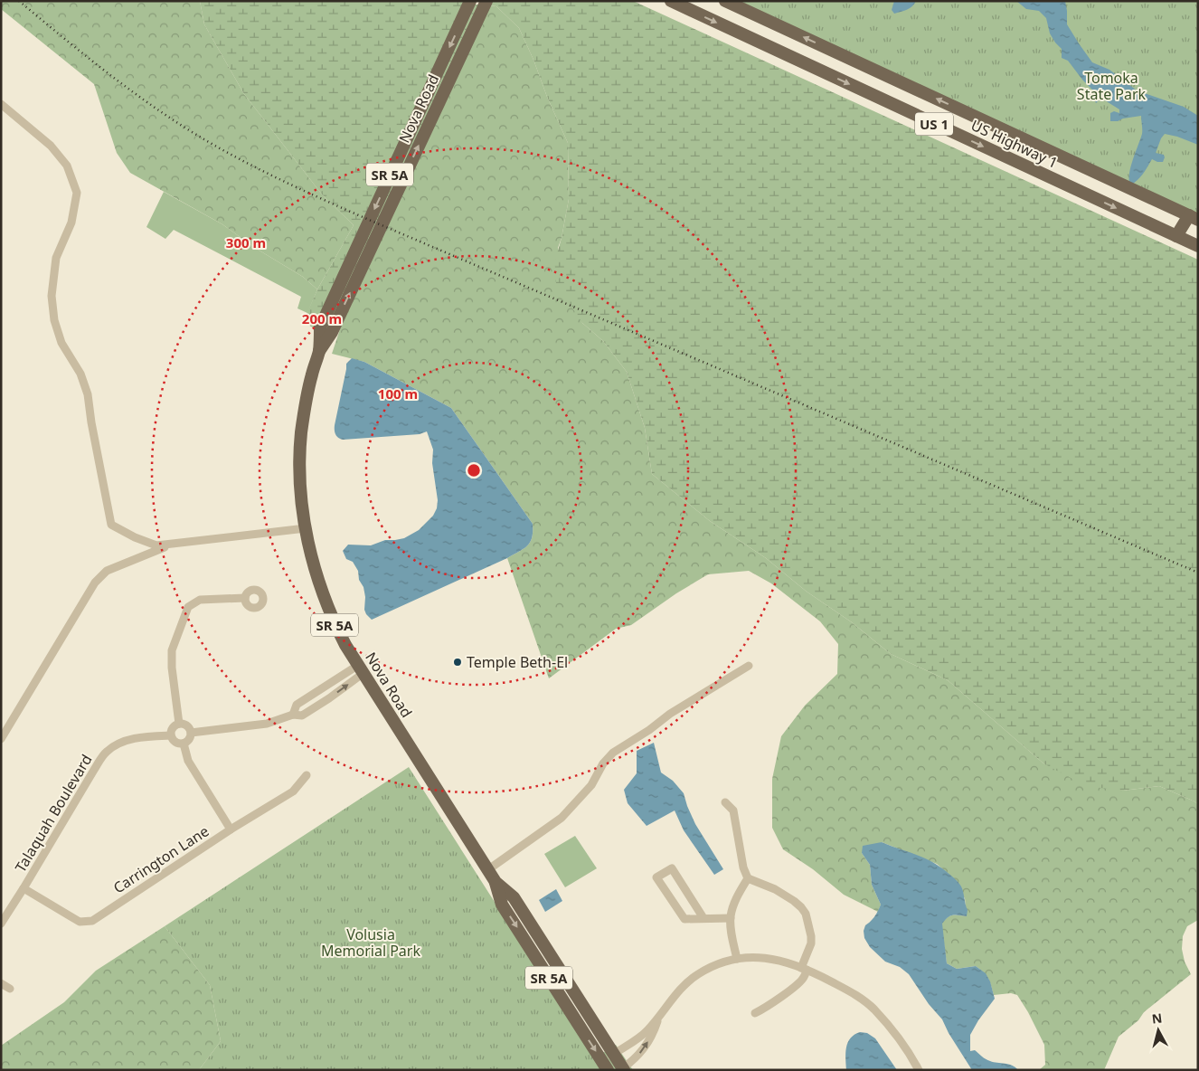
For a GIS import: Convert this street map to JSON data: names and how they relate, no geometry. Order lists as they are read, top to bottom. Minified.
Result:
{"streets":{"main road":["Nova Road","US 1","US Highway 1","SR 5A"],"street":["Talaquah Boulevard","Carrington Lane"]},"crossings":[["Nova Road","SR 5A"],["Talaquah Boulevard","Carrington Lane"]],"parks":["Tomoka State Park","Volusia Memorial Park"],"places":["Temple Beth-El"],"north":"top","rings":["300 m","200 m","100 m"]}
